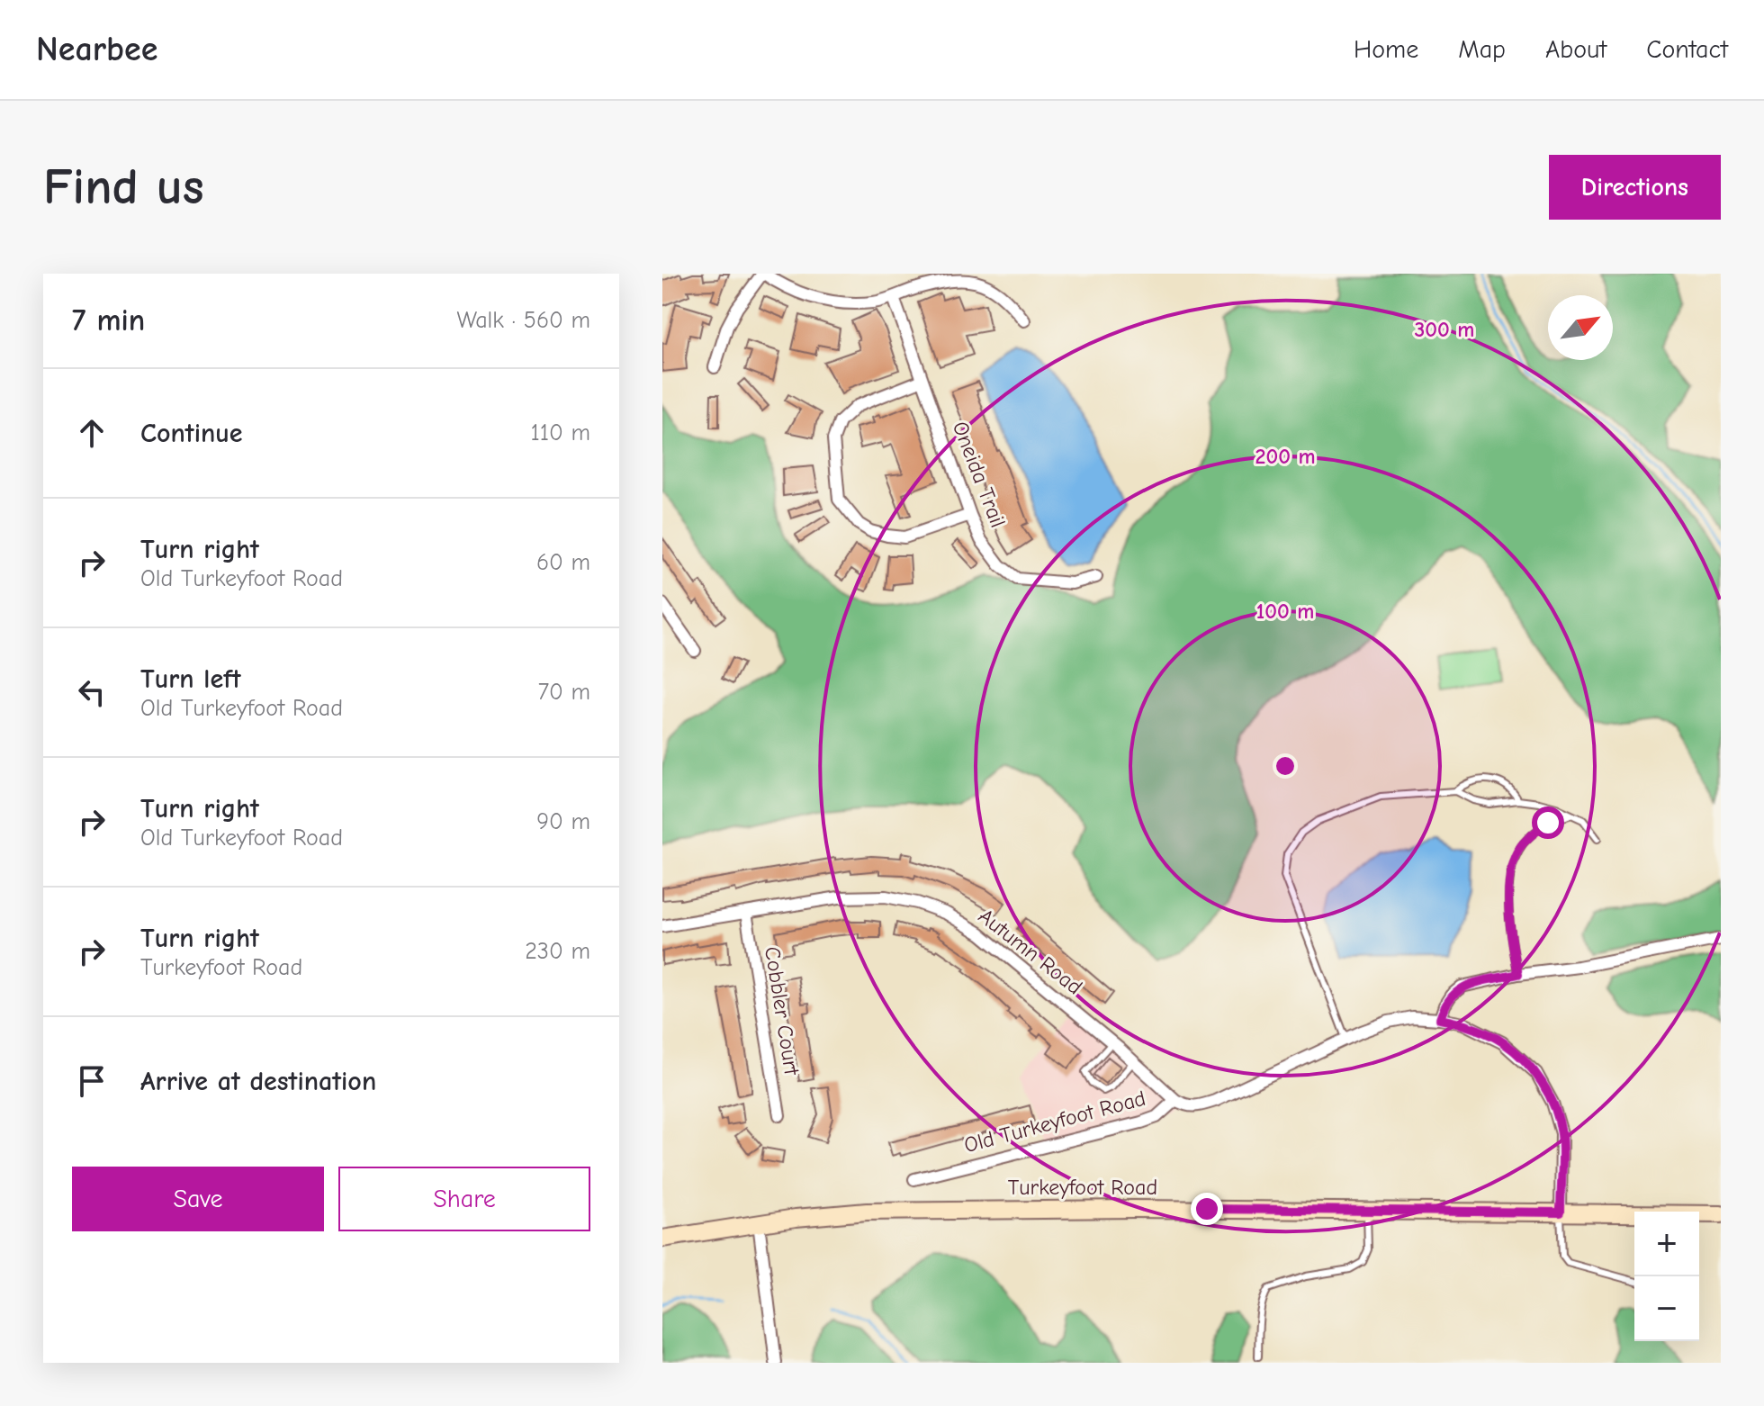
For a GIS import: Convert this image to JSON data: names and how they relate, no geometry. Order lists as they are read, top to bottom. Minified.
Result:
{"streets":{"main road":["Turkeyfoot Road"],"street":["Oneida Trail","Autumn Road","Cobbler Court","Old Turkeyfoot Road"]},"crossings":[["Autumn Road","Cobbler Court"],["Autumn Road","Old Turkeyfoot Road"],["Old Turkeyfoot Road","Turkeyfoot Road"]],"north":"top right","page":{"header":"Nearbee","nav":["Home","Map","About","Contact"],"buttons":["Directions",["Save","Share"]],"title":"Find us","heading":["7 min","Walk · 560 m"],"list":[["Continue","110 m"],["Turn right","Old Turkeyfoot Road","60 m"],["Turn left","Old Turkeyfoot Road","70 m"],["Turn right","Old Turkeyfoot Road","90 m"],["Turn right","Turkeyfoot Road","230 m"],"Arrive at destination"],"map_buttons":["+","−"]},"rings":["300 m","200 m","100 m"]}
